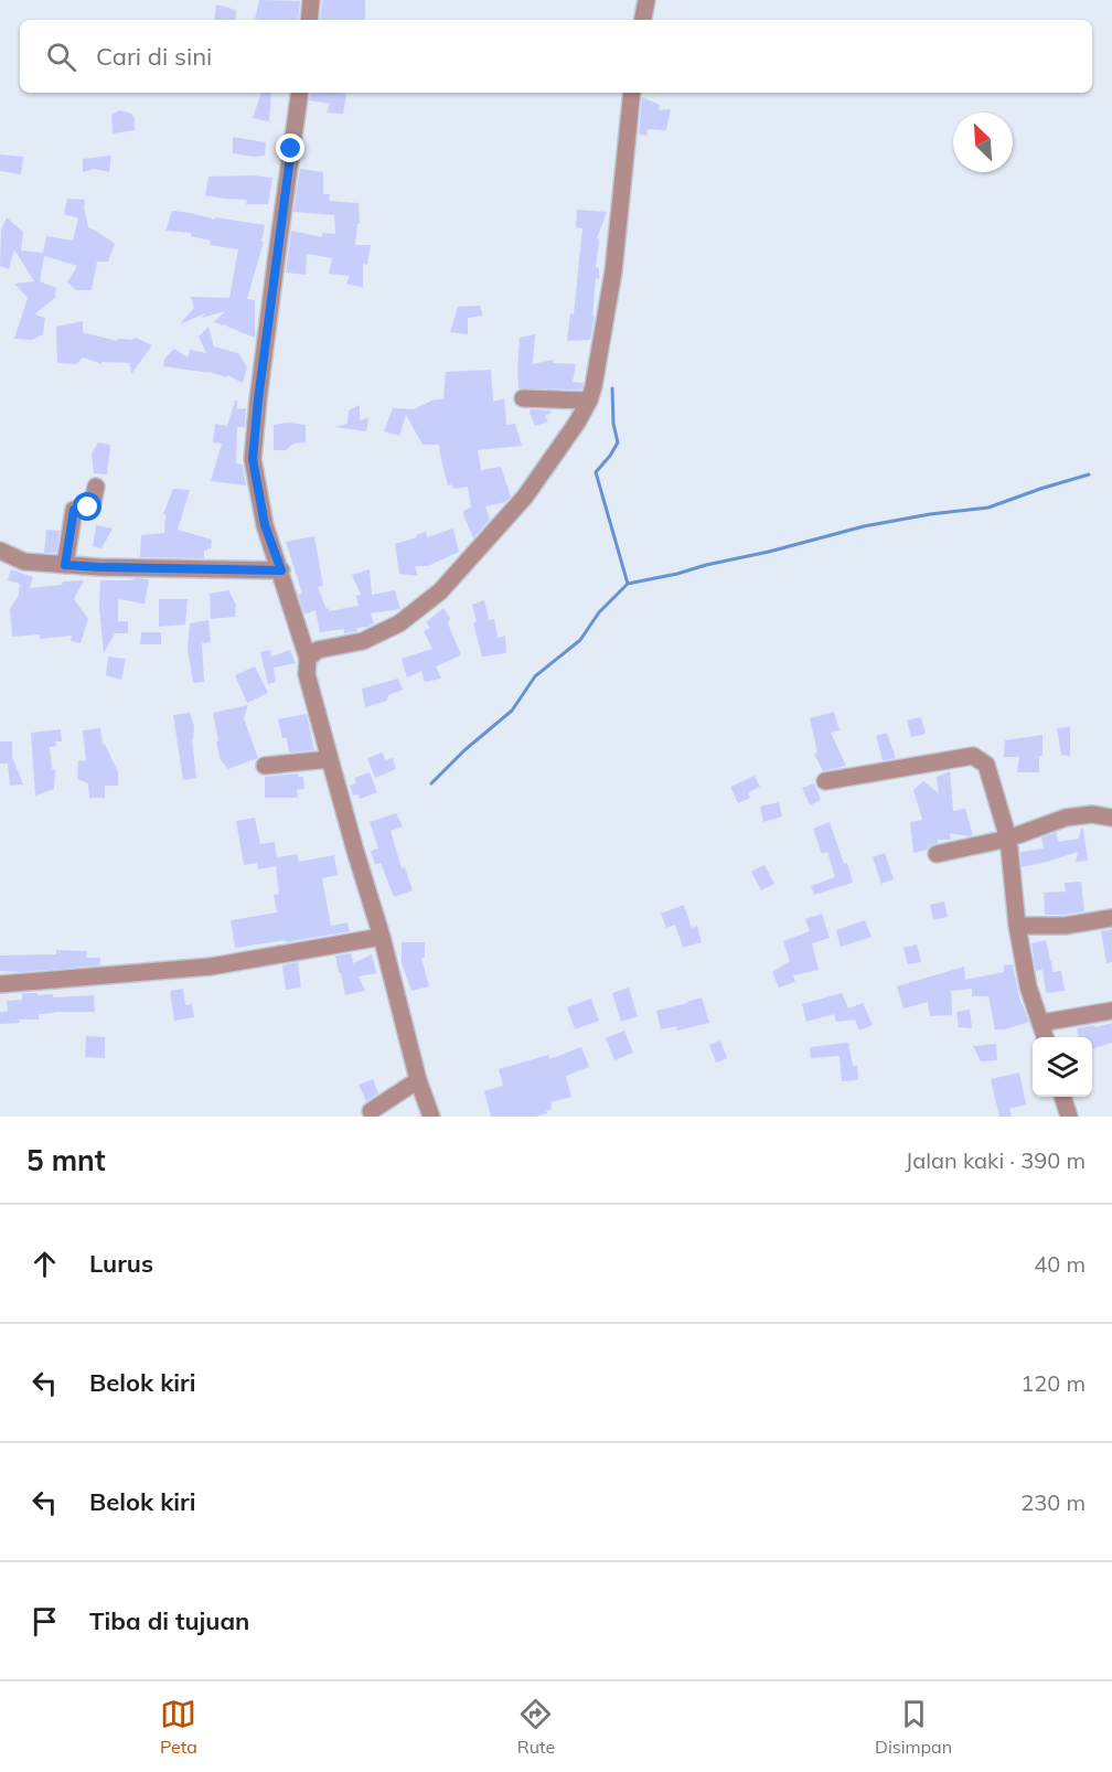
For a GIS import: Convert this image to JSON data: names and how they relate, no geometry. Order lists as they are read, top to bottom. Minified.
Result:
{"north":"top left","page":{"search":"Cari di sini","heading":["5 mnt","Jalan kaki · 390 m"],"list":[["Lurus","40 m"],["Belok kiri","120 m"],["Belok kiri","230 m"],"Tiba di tujuan"],"nav":["Peta","Rute","Disimpan"]}}
